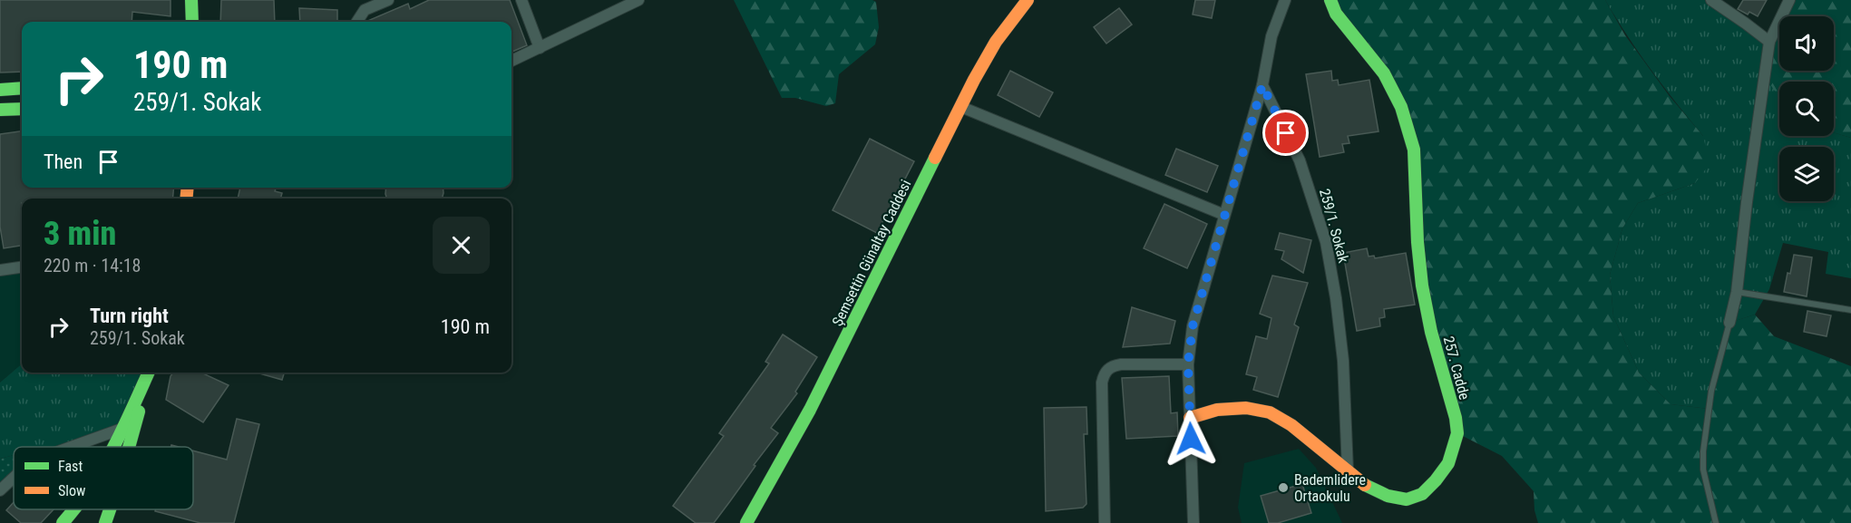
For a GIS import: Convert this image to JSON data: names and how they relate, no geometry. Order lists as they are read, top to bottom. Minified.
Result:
{"streets":{"street":["259/1. Sokak","Şemsettin Günaltay Caddesi","257. Cadde"]},"crossings":[["259/1. Sokak","257. Cadde"]],"places":["Bademlidere Ortaokulu"],"legend":["Fast","Slow"],"page":{"turn":["190 m","259/1. Sokak"],"then":"Then","heading":["3 min","220 m · 14:18"],"list":[{"name":"Turn right","note":"259/1. Sokak","value":"190 m"}]}}
